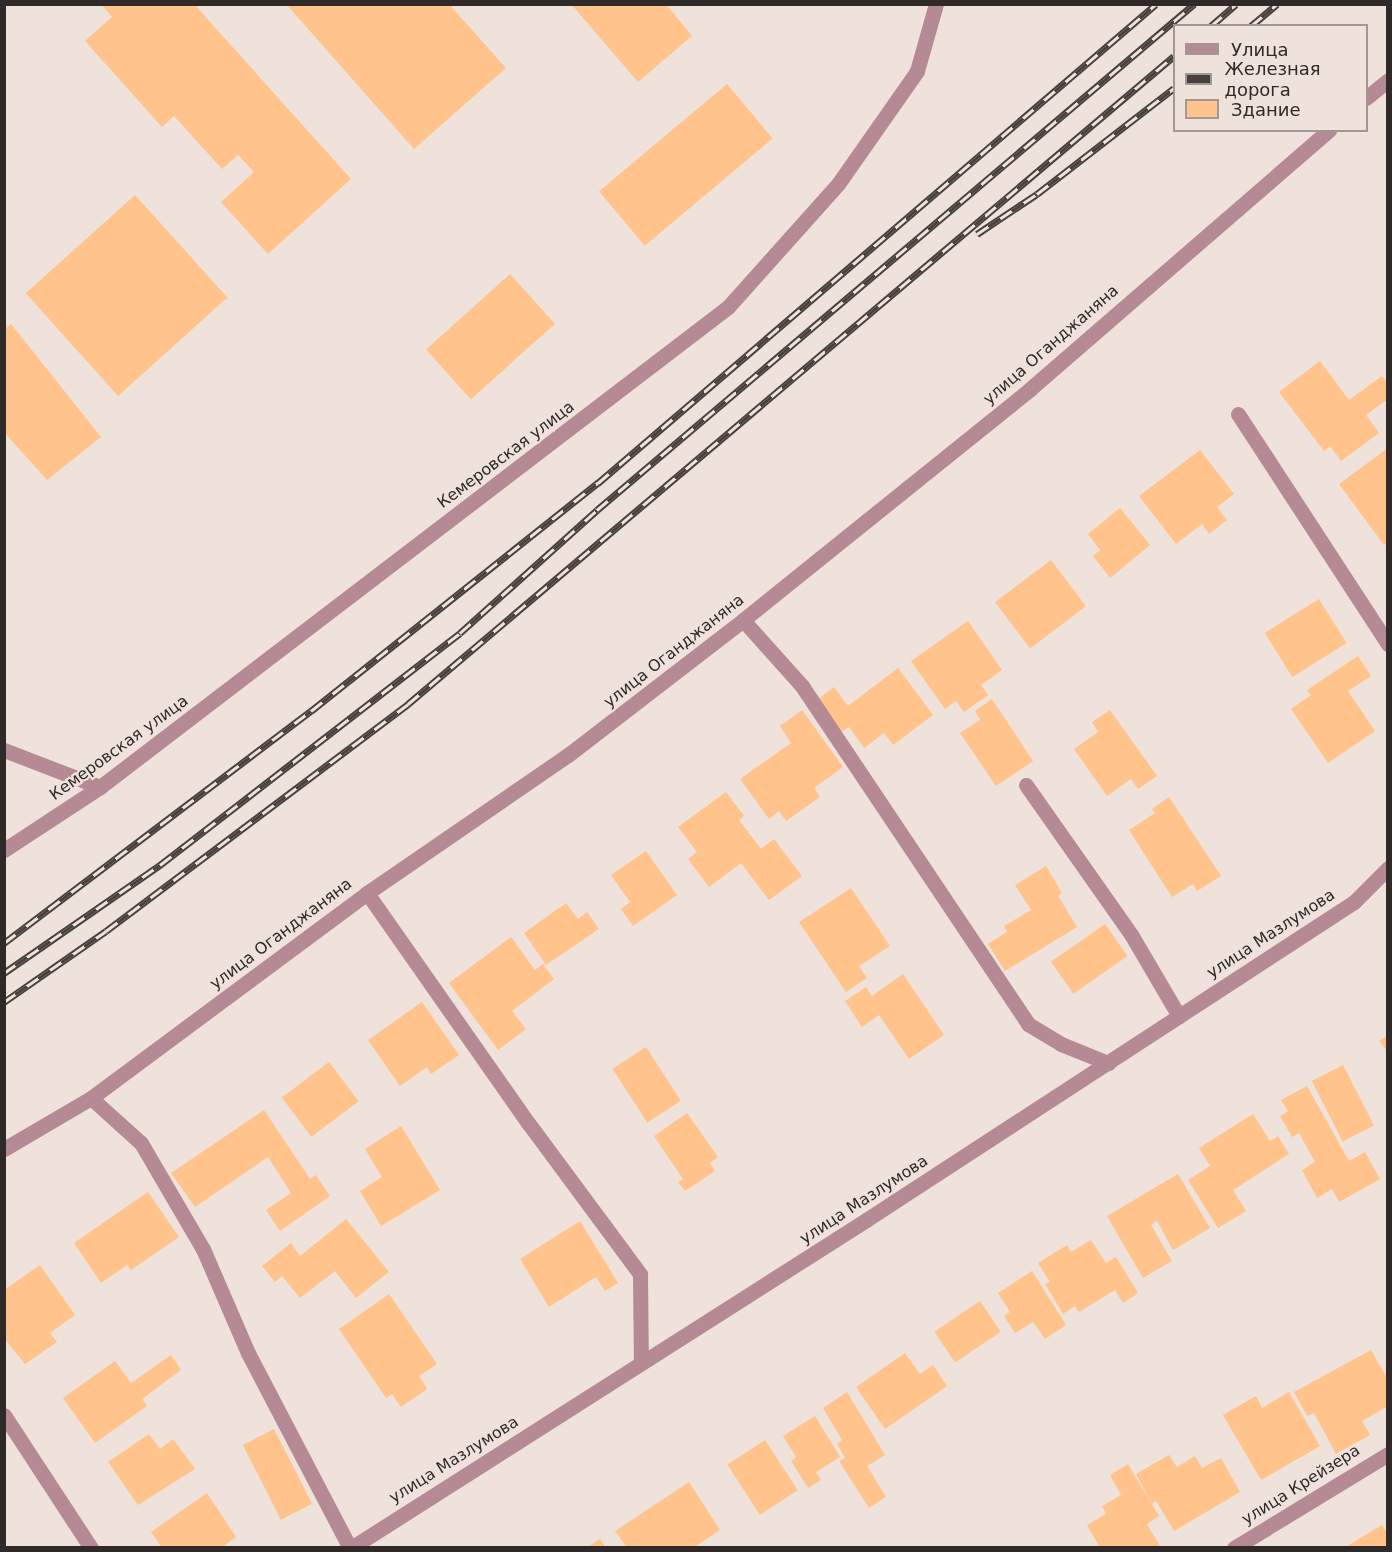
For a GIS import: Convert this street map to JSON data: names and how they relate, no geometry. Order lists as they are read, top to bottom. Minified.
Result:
{"streets":{"street":["улица Оганджаняна","Кемеровская улица","улица Мазлумова","улица Крейзера"]},"legend":["Улица","Железная дорога","Здание"]}
